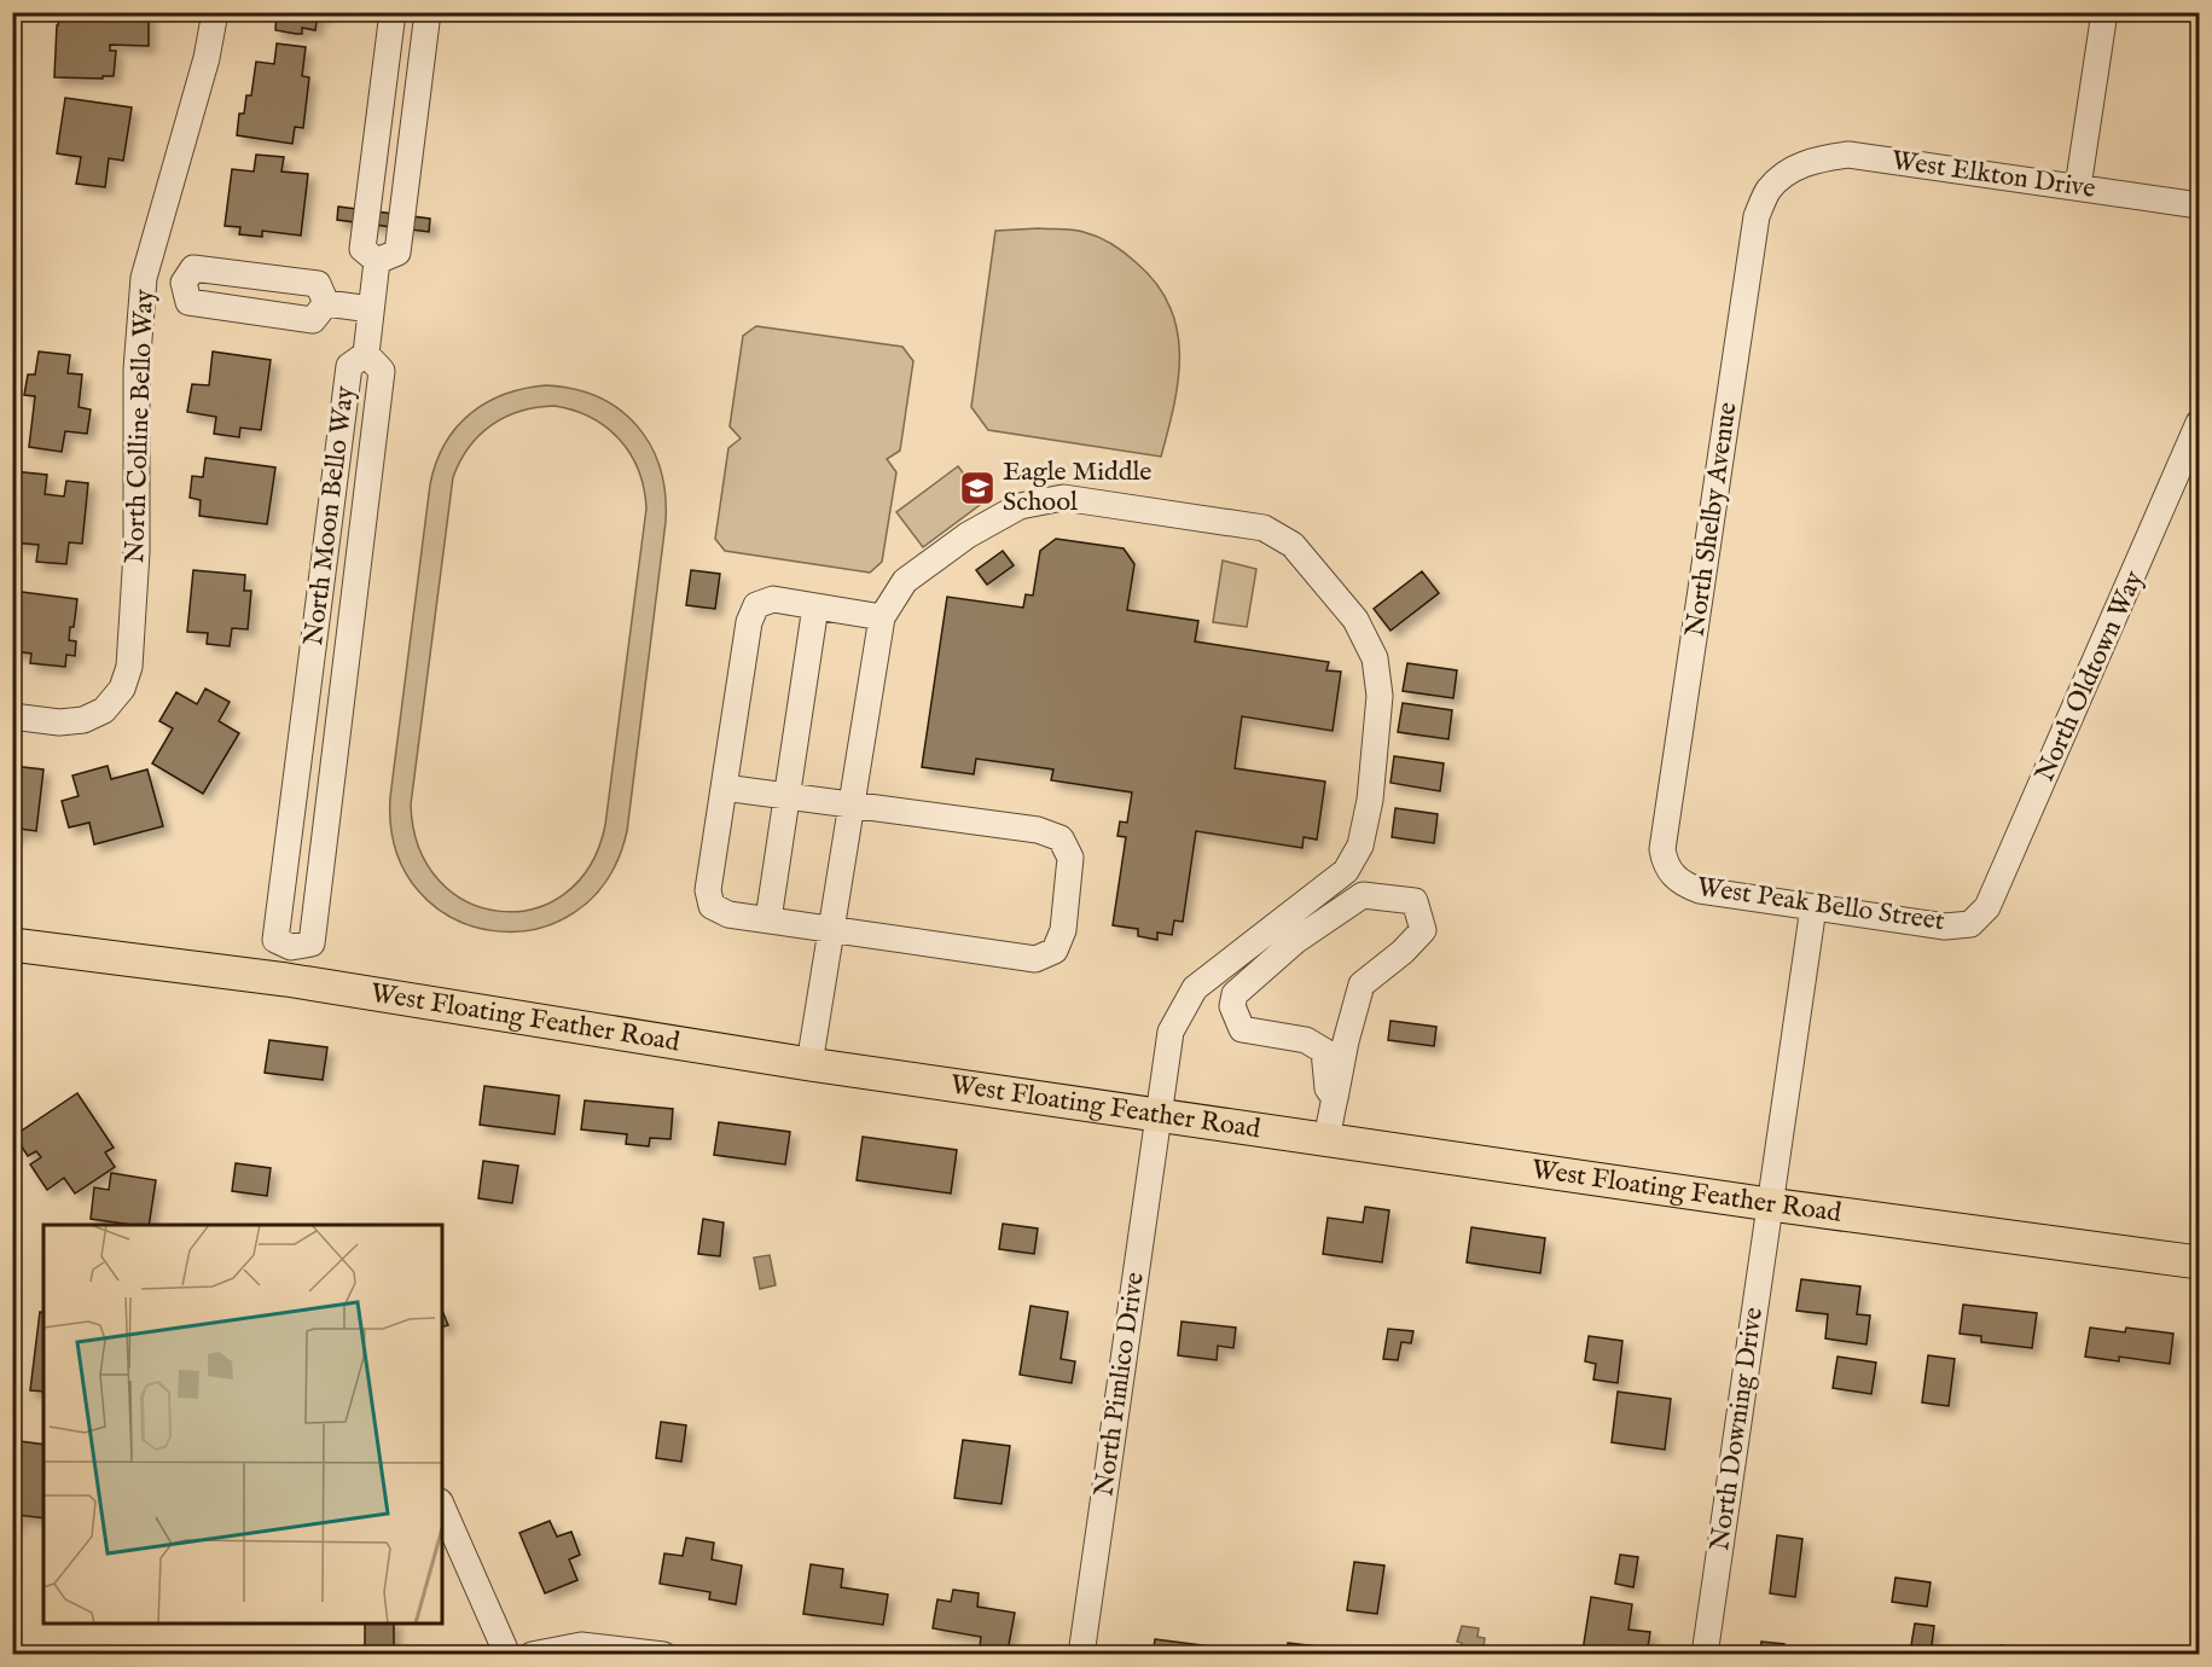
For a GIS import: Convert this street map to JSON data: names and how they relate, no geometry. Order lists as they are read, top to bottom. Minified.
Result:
{"streets":{"main road":["West Floating Feather Road"],"street":["West Elkton Drive","North Colline Bello Way","North Moon Bello Way","North Shelby Avenue","North Oldtown Way","West Peak Bello Street","North Pimlico Drive","North Downing Drive"]},"crossings":[["West Elkton Drive","North Shelby Avenue"],["North Shelby Avenue","West Peak Bello Street"],["North Oldtown Way","West Peak Bello Street"],["West Peak Bello Street","North Downing Drive"],["West Floating Feather Road","North Pimlico Drive"],["West Floating Feather Road","North Downing Drive"]],"places":{"school or university":["Eagle Middle School"]}}
